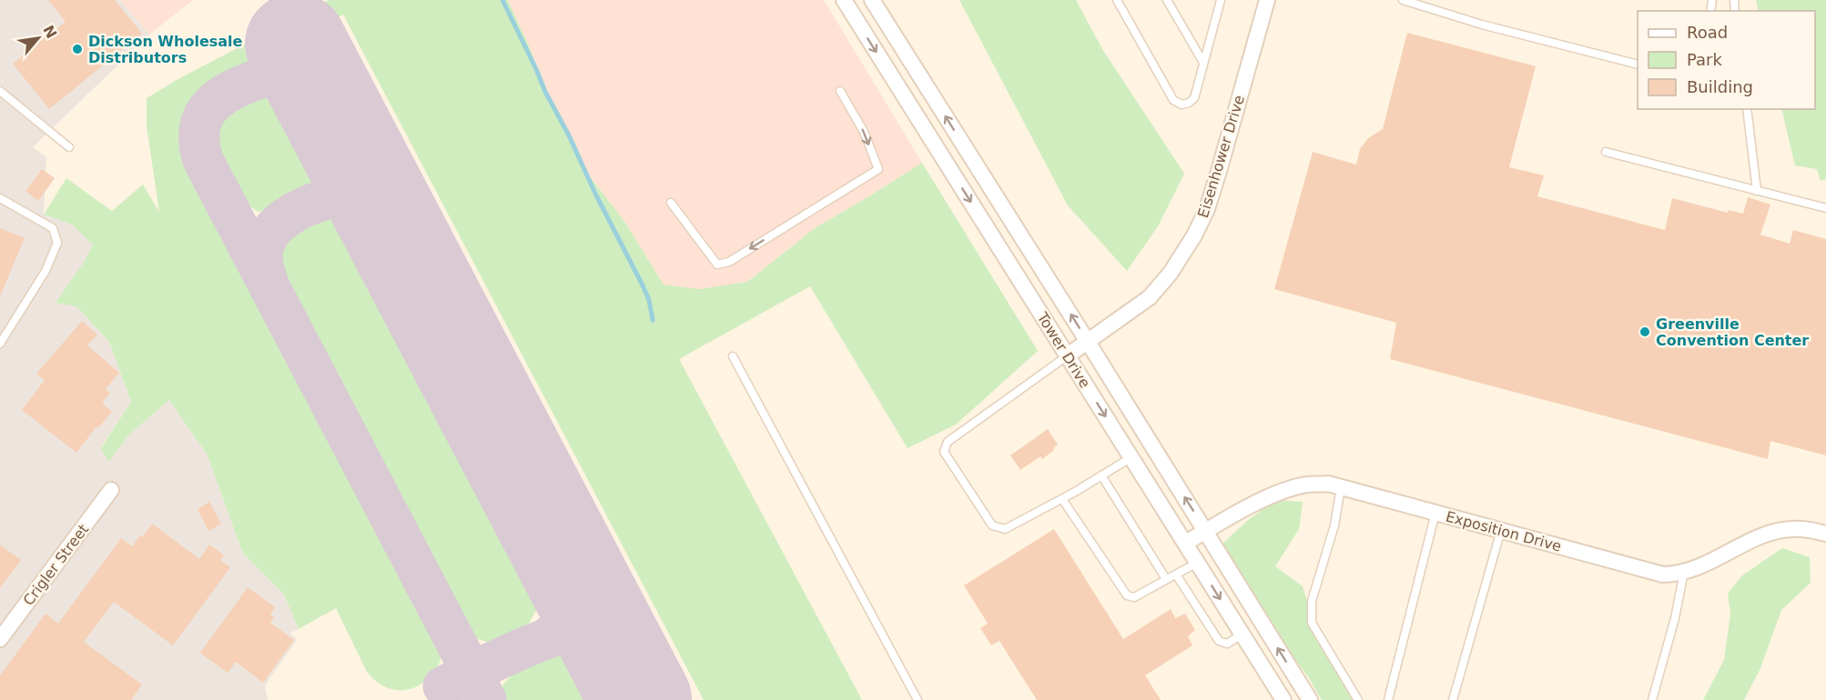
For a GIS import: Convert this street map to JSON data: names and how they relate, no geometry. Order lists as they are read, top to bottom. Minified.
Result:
{"streets":{"street":["Eisenhower Drive","Tower Drive","Exposition Drive","Crigler Street"]},"crossings":[["Eisenhower Drive","Tower Drive"],["Tower Drive","Exposition Drive"]],"places":["Dickson Wholesale Distributors","Greenville Convention Center"],"legend":["Road","Park","Building"],"north":"top right"}
